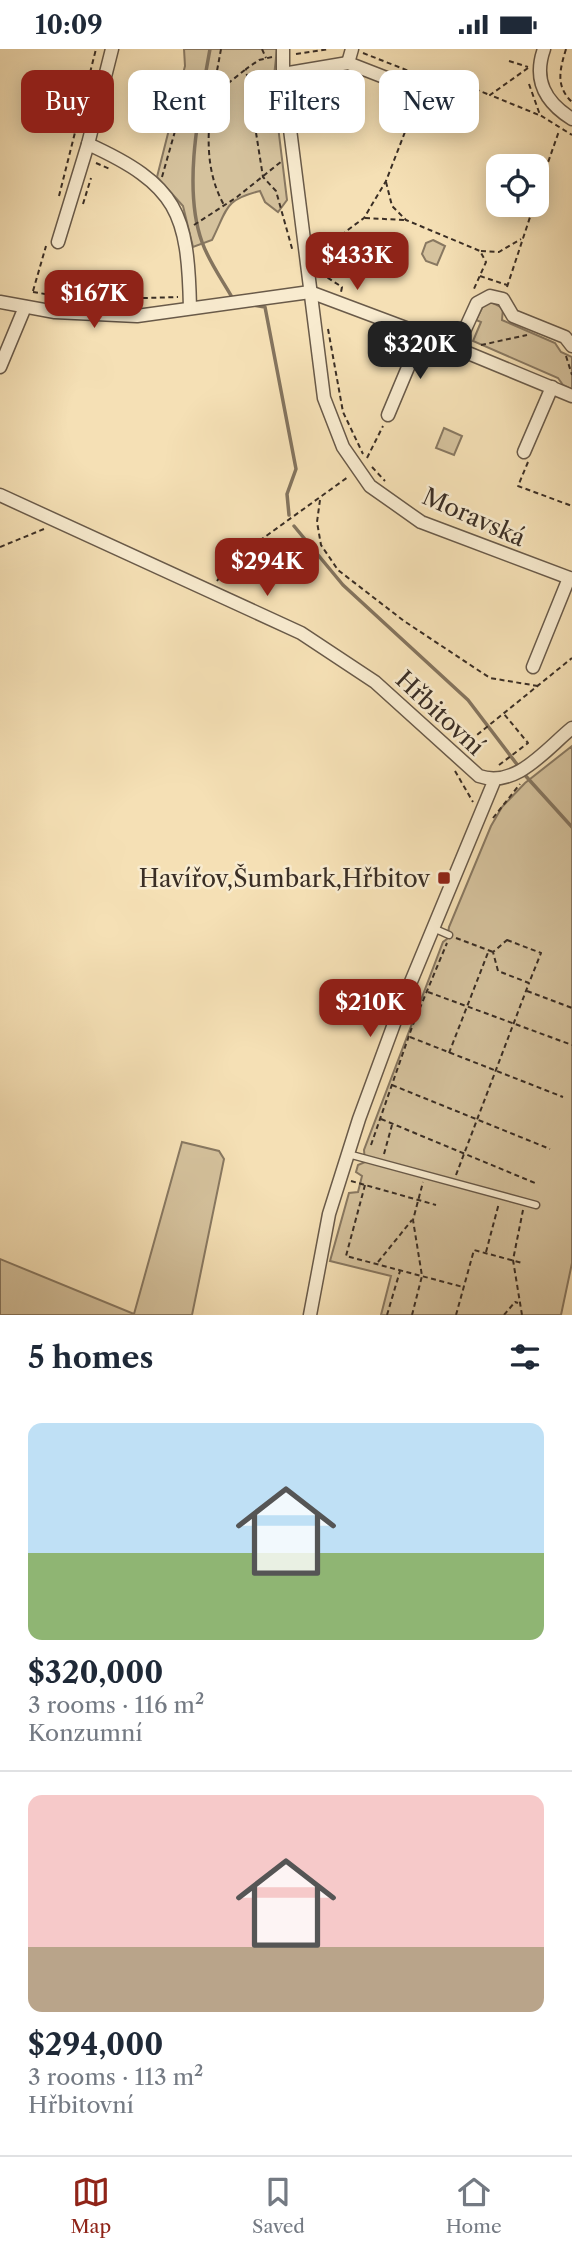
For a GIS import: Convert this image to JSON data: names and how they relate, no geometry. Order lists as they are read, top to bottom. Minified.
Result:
{"streets":{"street":["Moravská","Hřbitovní"]},"places":{"transit":["Havířov,Šumbark,Hřbitov"]},"page":{"status":"10:09","chip":["Buy","Rent","Filters","New"],"price":["$433K","$167K","$320K","$294K","$210K"],"heading":"5 homes","list":[{"name":"$320,000","note":"3 rooms · 116 m² · Konzumní"},{"name":"$294,000","note":"3 rooms · 113 m² · Hřbitovní"}],"tabs":["Map","Saved","Home"]}}
